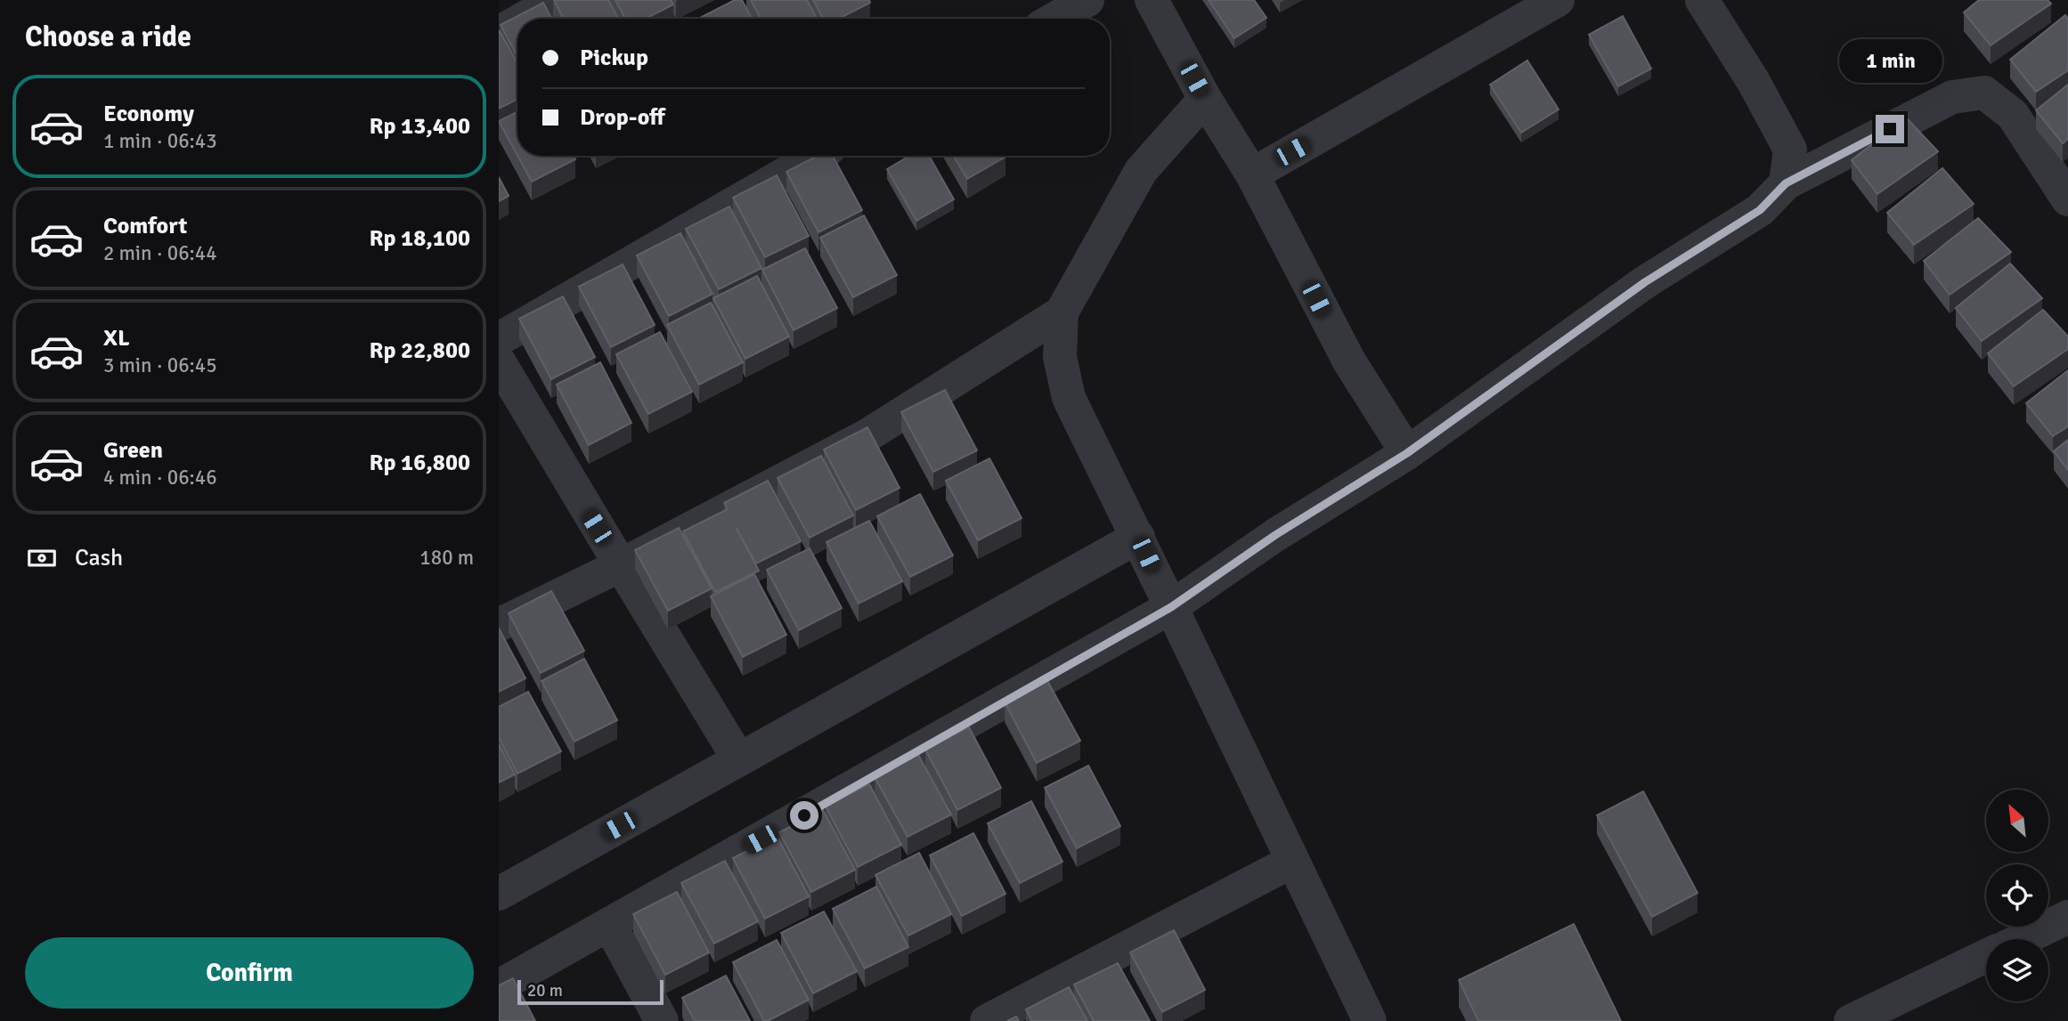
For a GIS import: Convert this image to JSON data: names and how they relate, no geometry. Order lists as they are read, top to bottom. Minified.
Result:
{"scale_bar":"20 m","north":"top left","page":{"heading":"Choose a ride","banner":["Pickup","Drop-off"],"bubble":"1 min","list":[{"name":"Economy","note":"1 min · 06:43","value":"Rp 13,400"},{"name":"Comfort","note":"2 min · 06:44","value":"Rp 18,100"},{"name":"XL","note":"3 min · 06:45","value":"Rp 22,800"},{"name":"Green","note":"4 min · 06:46","value":"Rp 16,800"}],"pay":["Cash","180 m"],"buttons":"Confirm","scale":"20 m"}}
